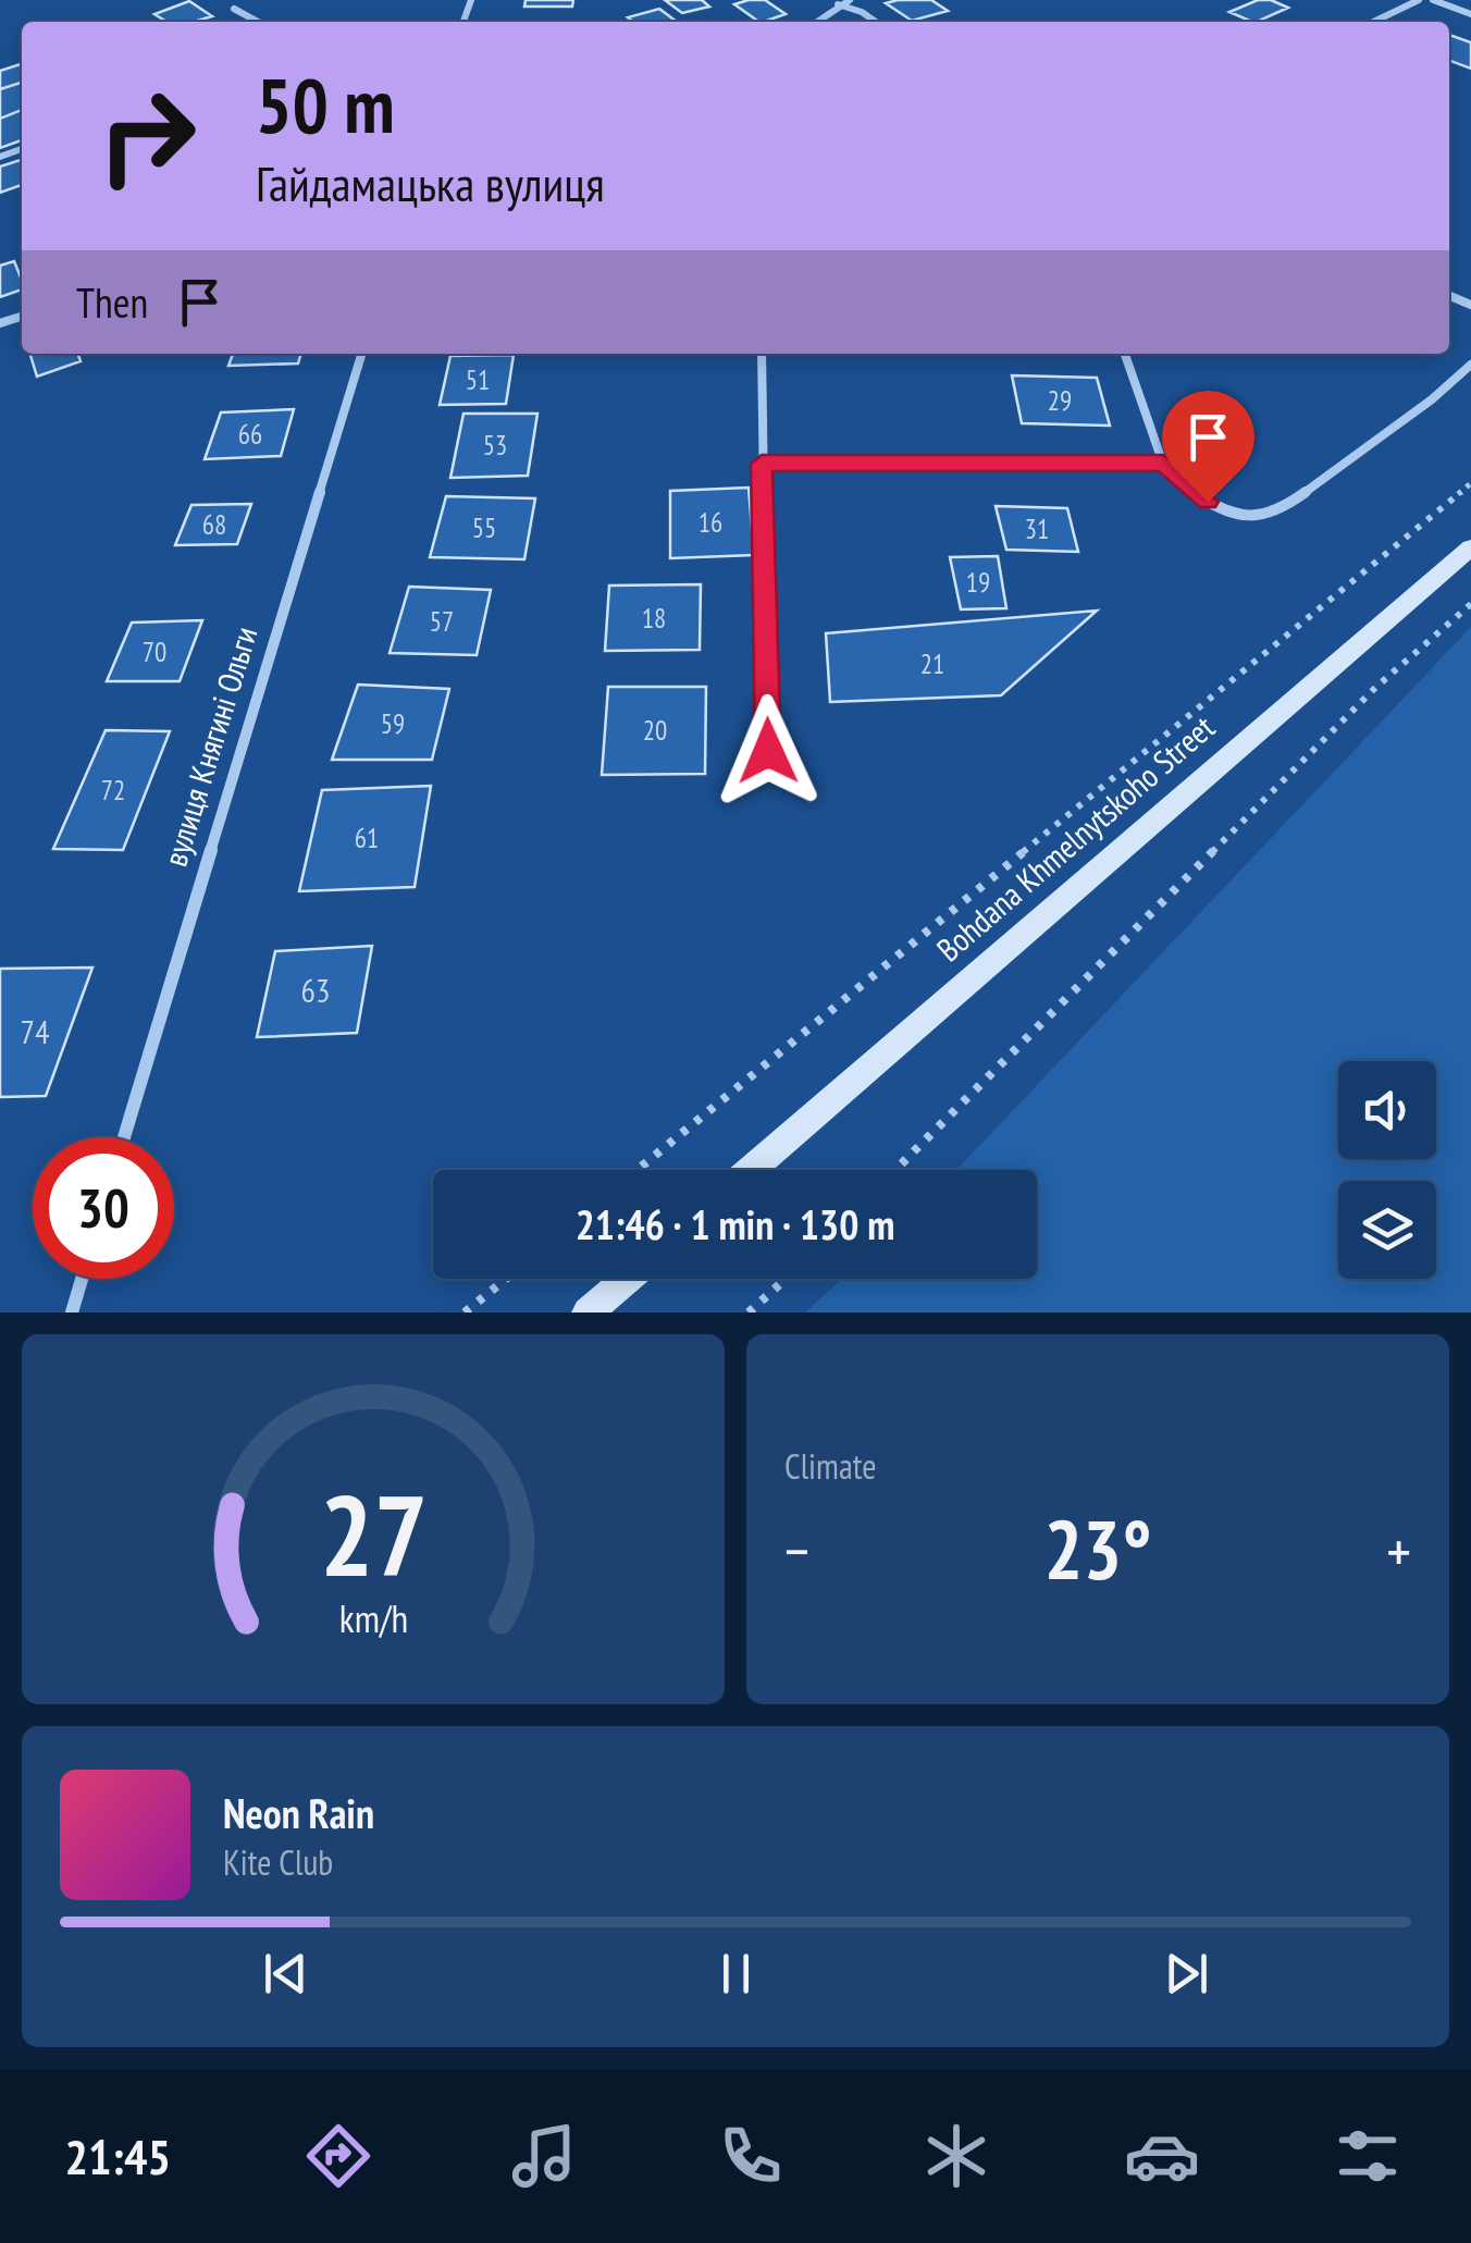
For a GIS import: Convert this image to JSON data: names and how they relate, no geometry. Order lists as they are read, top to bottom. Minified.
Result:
{"streets":{"main road":["Bohdana Khmelnytskoho Street"],"street":["вулиця Княгині Ольги"]},"house_numbers":["51","29","66","53","16","68","55","31","19","18","57","70","21","59","20","72","61","63","74"],"page":{"turn":["50 m","Гайдамацька вулиця"],"then":"Then","limit":"30","trip":"21:46 · 1 min · 130 m","tile":"Climate","heat":["−","23°","+"],"song":["Neon Rain","Kite Club"],"tabs":"21:45","gauge":["27","km/h"]}}
